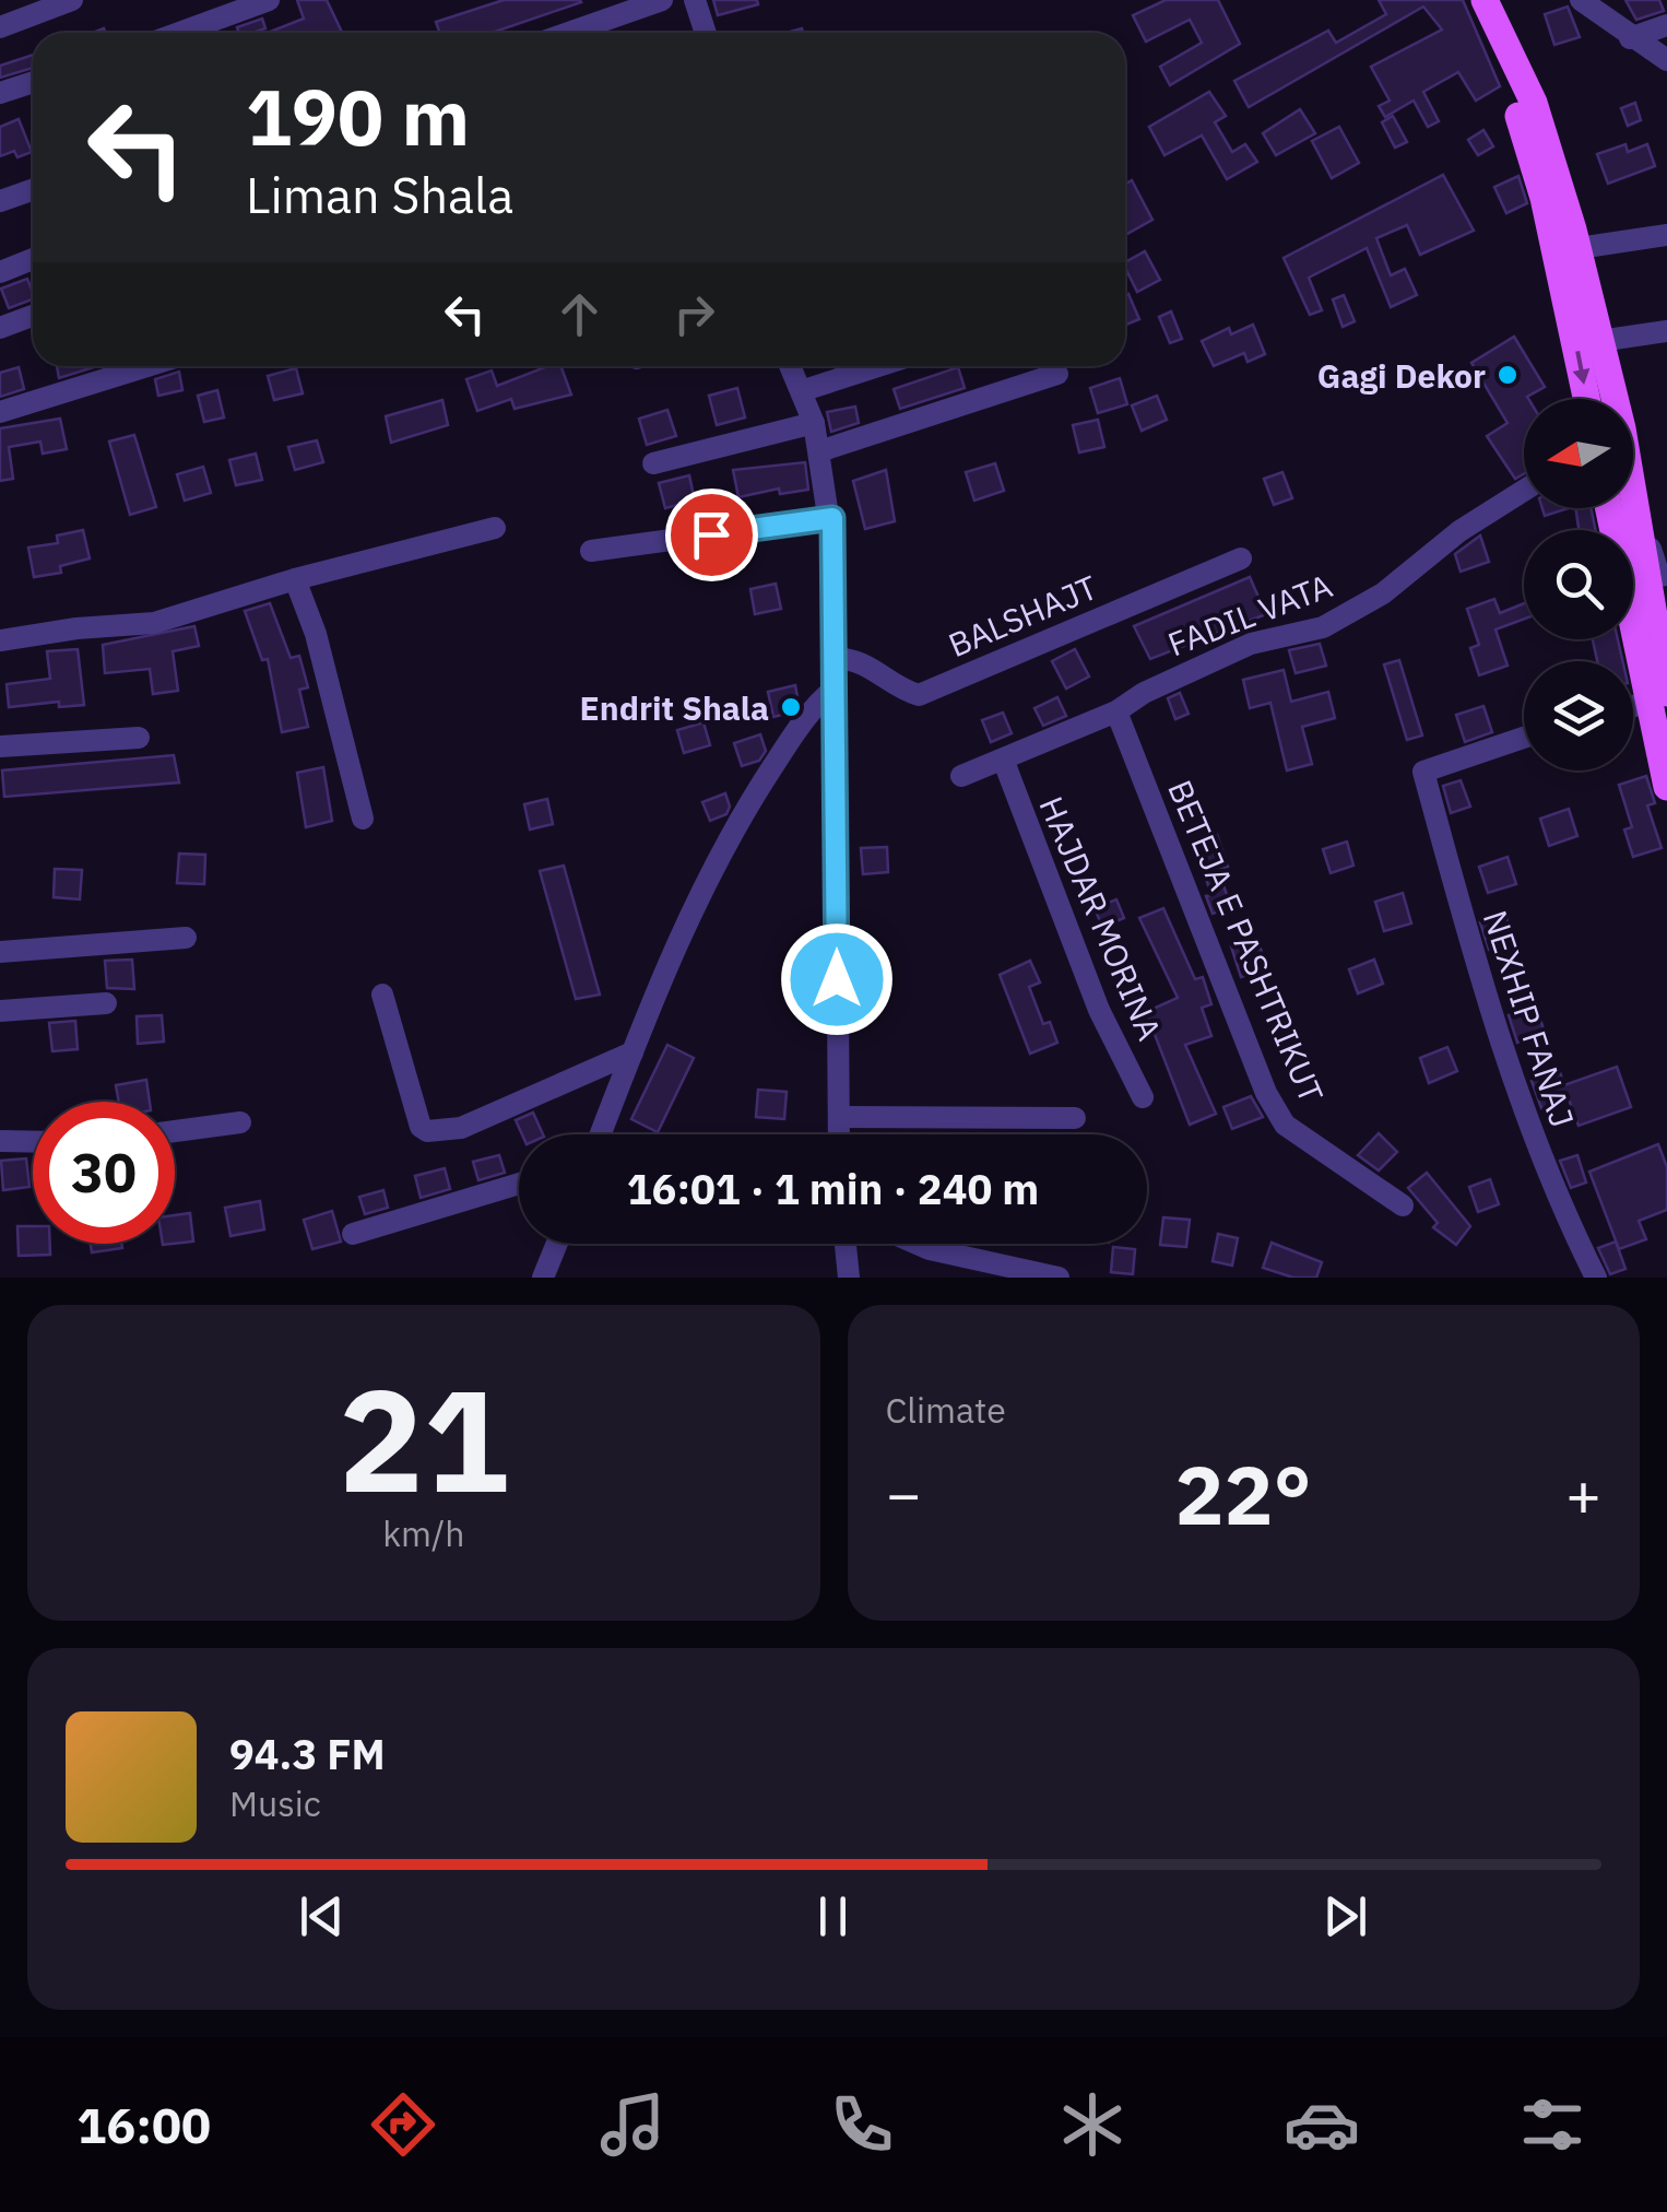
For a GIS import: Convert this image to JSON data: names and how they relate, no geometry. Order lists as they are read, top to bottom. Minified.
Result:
{"streets":{"street":["FADIL VATA","BALSHAJT","HAJDAR MORINA","BETEJA E PASHTRIKUT","NEXHIP FANAJ"]},"crossings":[["FADIL VATA","HAJDAR MORINA"],["FADIL VATA","BETEJA E PASHTRIKUT"]],"places":["Gagi Dekor","Endrit Shala"],"north":"left","page":{"turn":["190 m","Liman Shala"],"limit":"30","trip":"16:01 · 1 min · 240 m","tile":[["21","km/h"],"Climate"],"heat":["−","22°","+"],"song":["94.3 FM","Music"],"tabs":"16:00"}}
